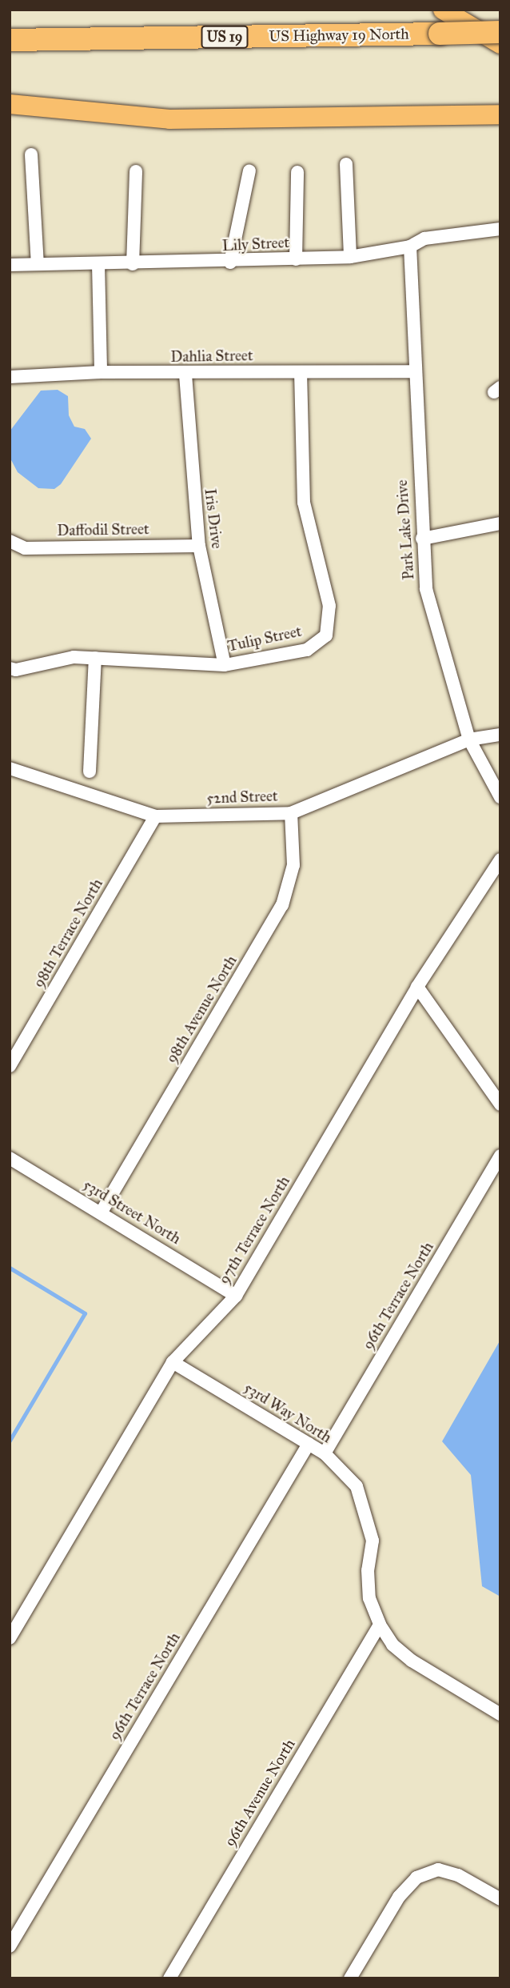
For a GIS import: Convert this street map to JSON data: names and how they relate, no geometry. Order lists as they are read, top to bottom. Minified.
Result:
{"streets":{"highway":["US Highway 19 North","US 19"],"street":["Lily Street","Dahlia Street","Iris Drive","Daffodil Street","Park Lake Drive","Tulip Street","52nd Street","98th Terrace North","98th Avenue North","53rd Street North","97th Terrace North","96th Terrace North","53rd Way North","96th Avenue North"]},"crossings":[["Lily Street","Park Lake Drive"],["Dahlia Street","Iris Drive"],["Dahlia Street","Park Lake Drive"],["Dahlia Street","Tulip Street"],["Iris Drive","Daffodil Street"],["Iris Drive","Tulip Street"],["Park Lake Drive","52nd Street"],["52nd Street","98th Terrace North"],["52nd Street","98th Avenue North"],["98th Avenue North","53rd Street North"],["53rd Street North","97th Terrace North"],["97th Terrace North","53rd Way North"],["96th Terrace North","53rd Way North"],["53rd Way North","96th Avenue North"]]}
